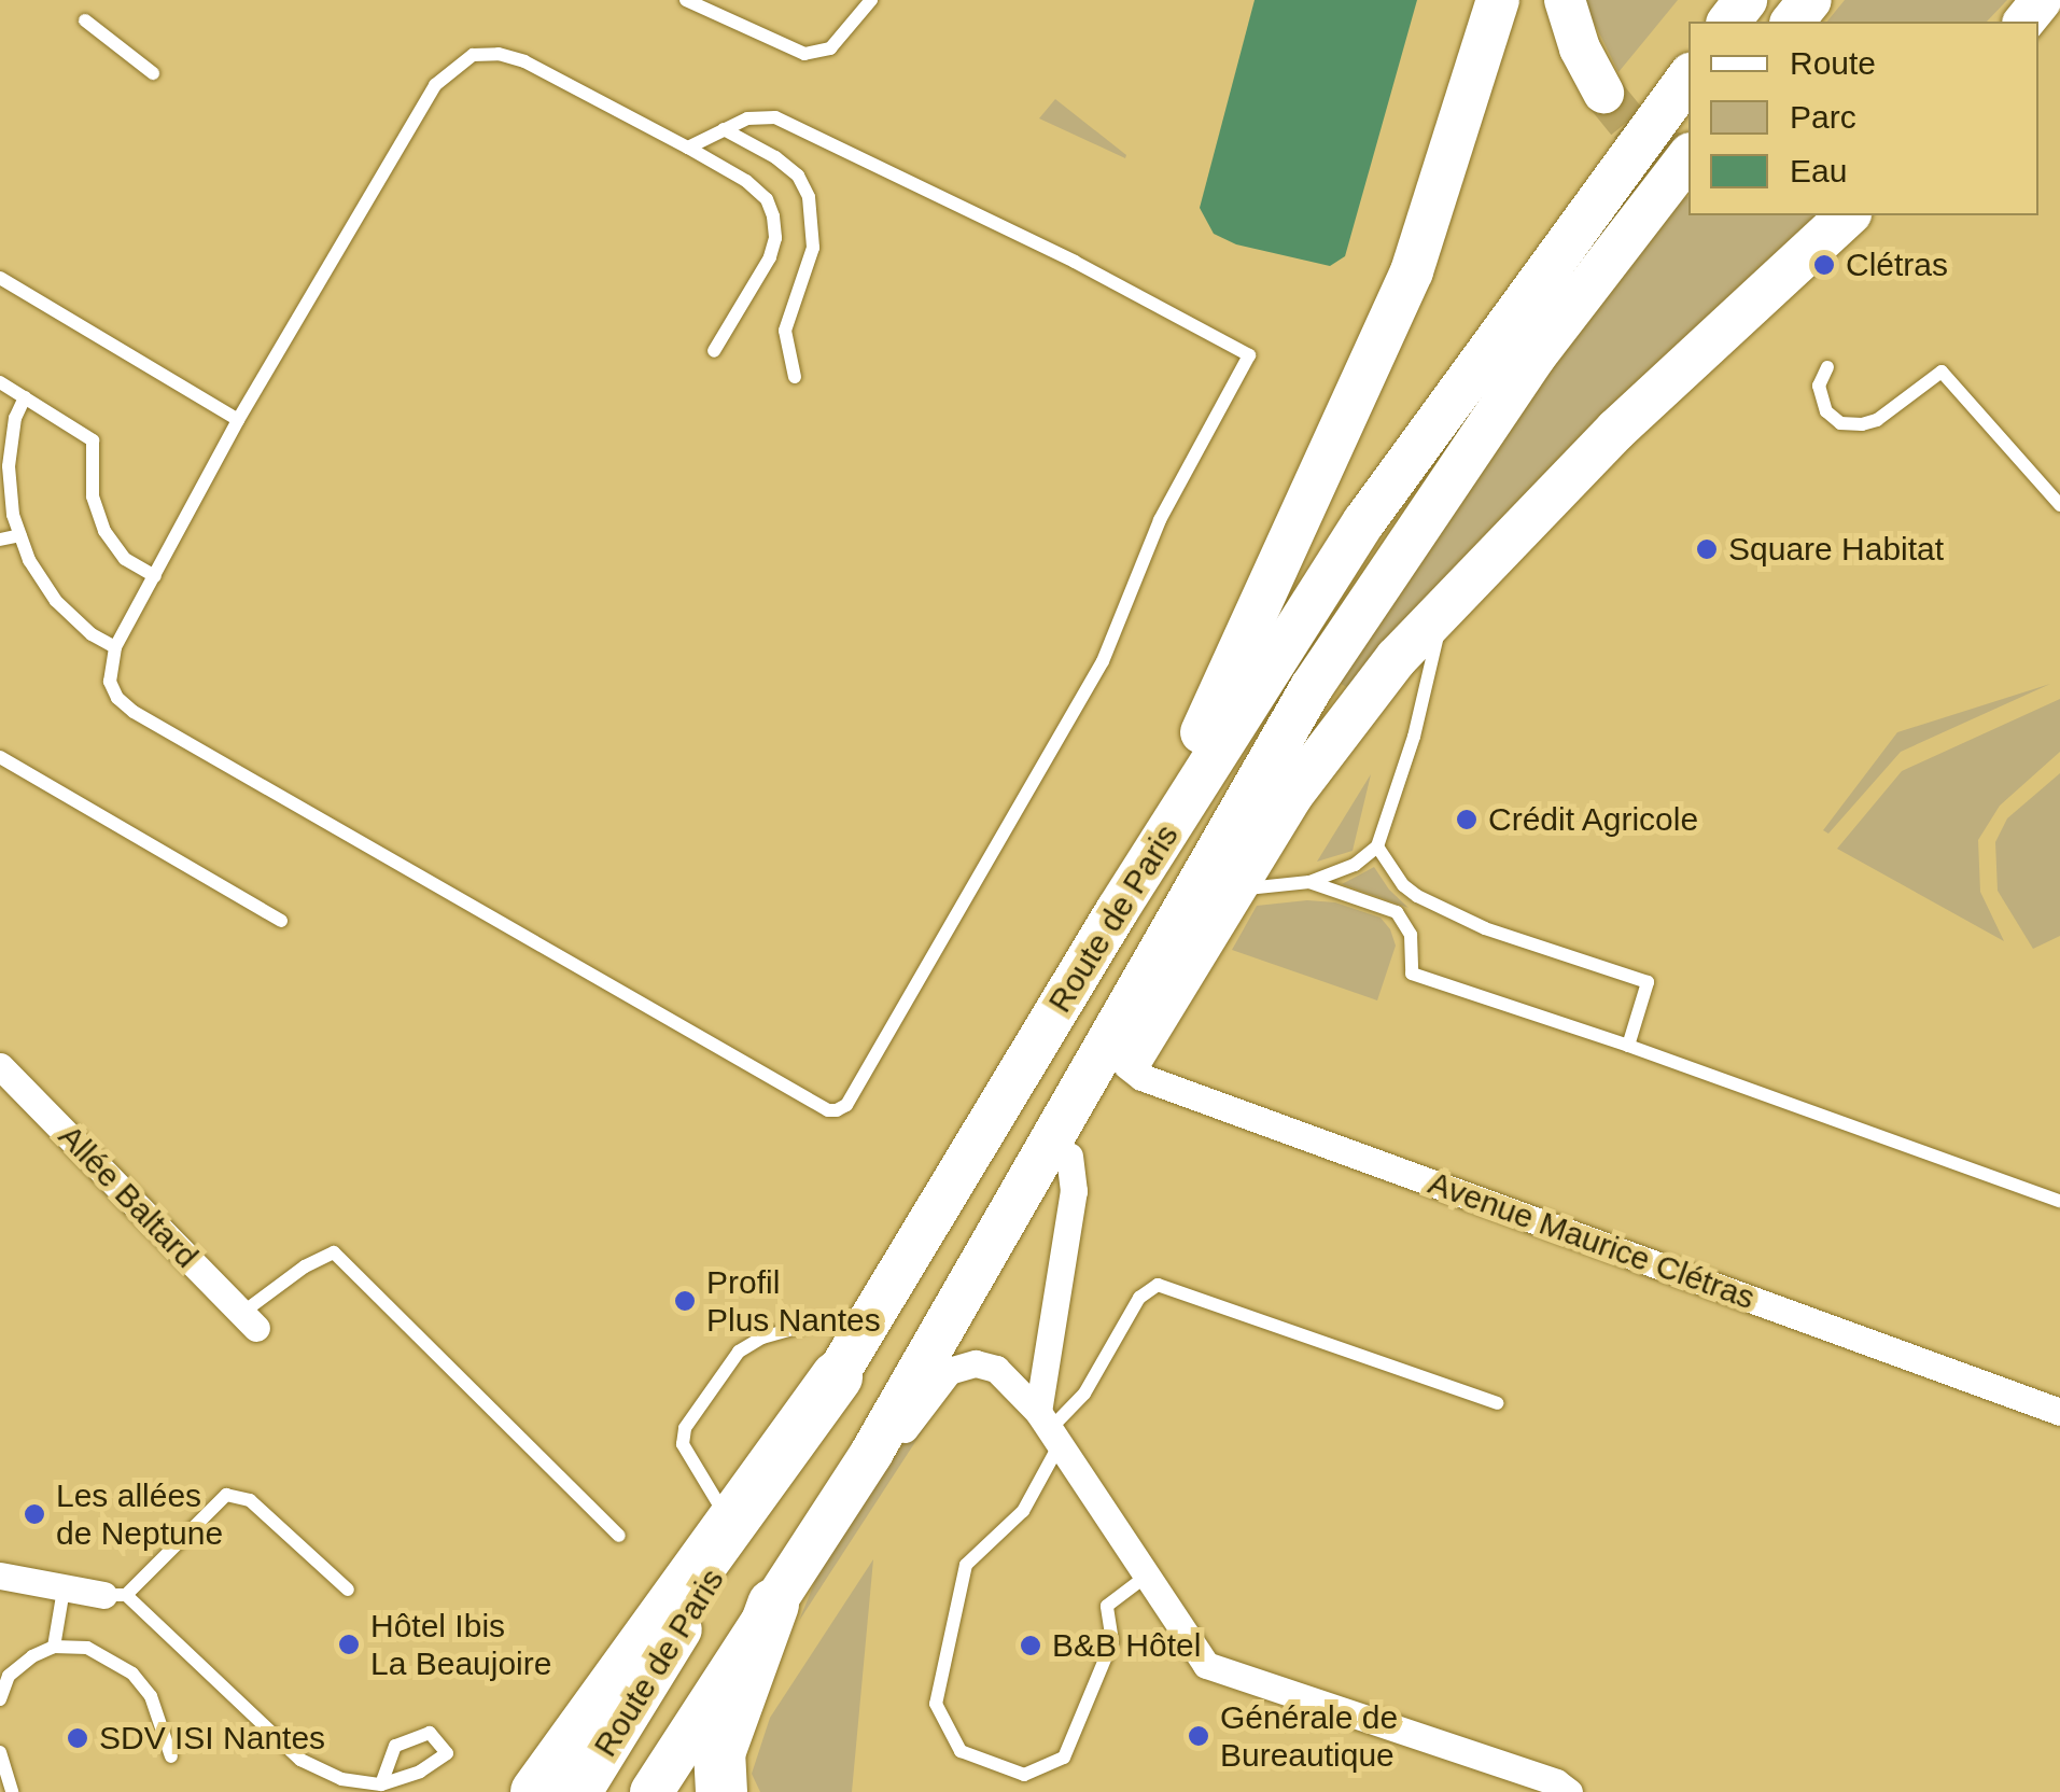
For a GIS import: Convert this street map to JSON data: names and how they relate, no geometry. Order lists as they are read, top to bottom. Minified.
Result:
{"streets":{"main road":["Route de Paris"],"street":["Allée Baltard","Avenue Maurice Clétras"]},"places":["Clétras","Square Habitat","Crédit Agricole","Profil Plus Nantes","Les allées de Neptune","Hôtel Ibis La Beaujoire","B&B Hôtel","Générale de Bureautique","SDV ISI Nantes"],"legend":["Route","Parc","Eau"]}
